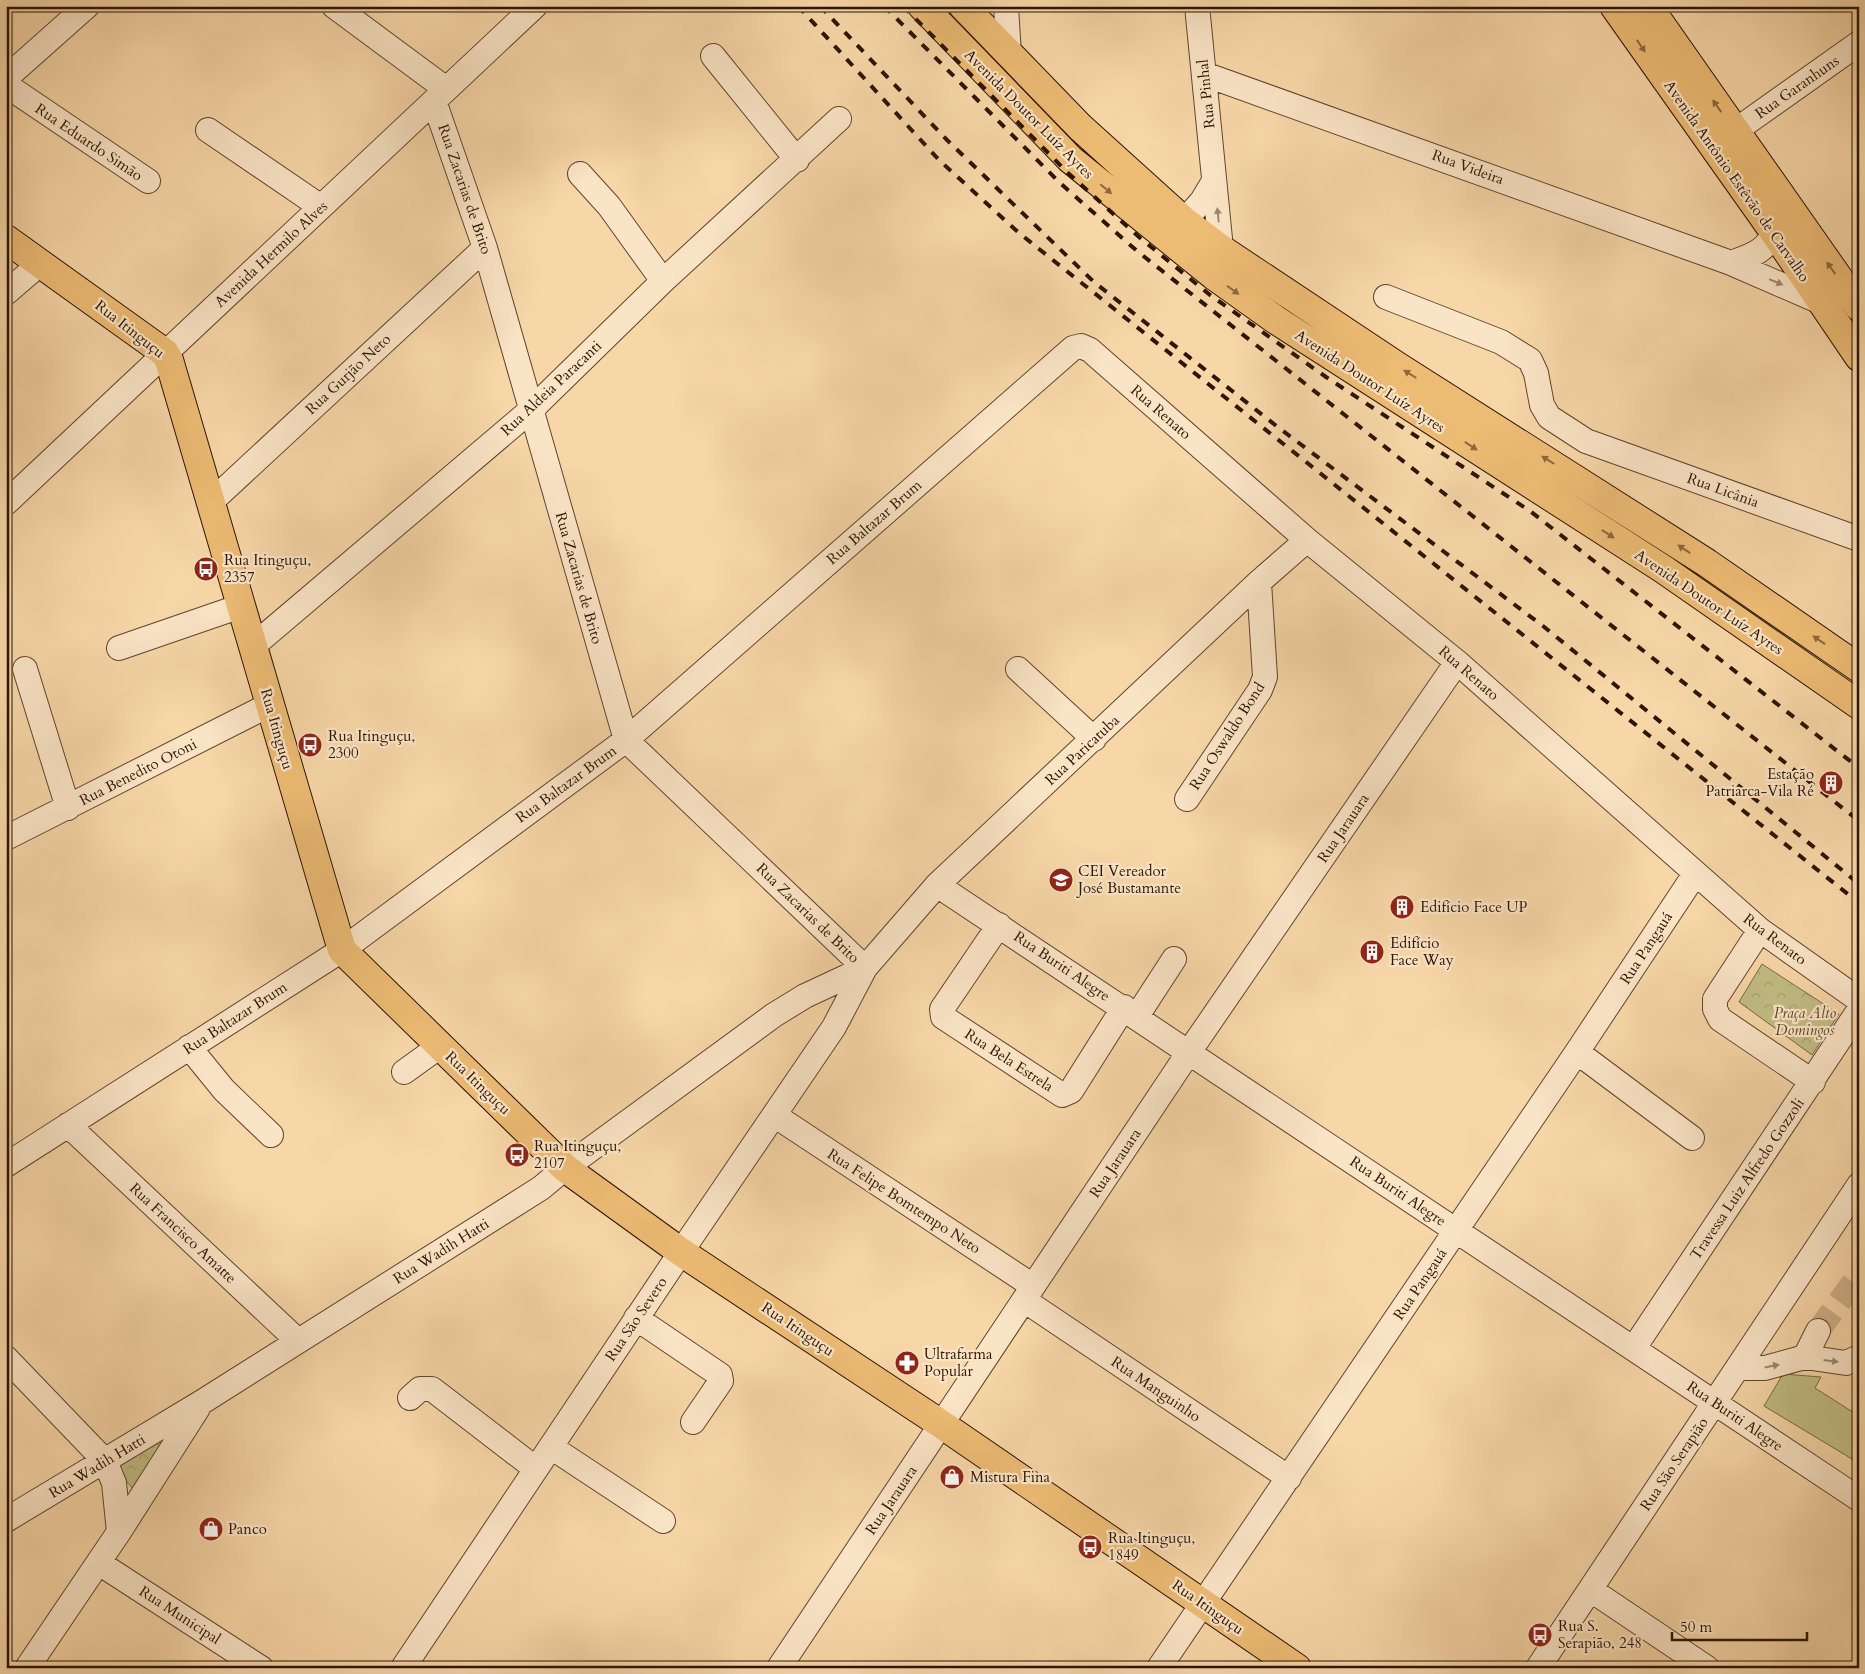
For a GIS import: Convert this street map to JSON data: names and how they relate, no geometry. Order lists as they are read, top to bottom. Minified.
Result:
{"streets":{"main road":["Avenida Doutor Luíz Ayres","Avenida Antônio Estêvão de Carvalho","Rua Itinguçu"],"street":["Rua Garanhuns","Rua Pinhal","Rua Eduardo Simão","Rua Videira","Rua Zacarias de Brito","Avenida Hermilo Alves","Rua Gurjão Neto","Rua Aldeia Paracanti","Rua Renato","Rua Licânia","Rua Baltazar Brum","Rua Oswaldo Bond","Rua Paricatuba","Rua Benedito Otoni","Rua Jarauara","Rua Pangauá","Rua Buriti Alegre","Rua Bela Estrela","Travessa Luiz Alfredo Gozzoli","Rua Felipe Bomtempo Neto","Rua Francisco Amatte","Rua Wadih Hatti","Rua São Severo","Rua Manguinho","Rua São Serapião","Rua Municipal"]},"crossings":[["Rua Garanhuns","Avenida Antônio Estêvão de Carvalho"],["Rua Pinhal","Avenida Doutor Luíz Ayres"],["Rua Pinhal","Rua Videira"],["Rua Videira","Avenida Antônio Estêvão de Carvalho"],["Rua Zacarias de Brito","Avenida Hermilo Alves"],["Rua Zacarias de Brito","Rua Gurjão Neto"],["Rua Zacarias de Brito","Rua Aldeia Paracanti"],["Rua Zacarias de Brito","Rua Baltazar Brum"],["Rua Zacarias de Brito","Rua Paricatuba"],["Rua Zacarias de Brito","Rua Wadih Hatti"],["Rua Zacarias de Brito","Rua São Severo"],["Avenida Hermilo Alves","Rua Itinguçu"],["Rua Itinguçu","Rua Gurjão Neto"],["Rua Itinguçu","Rua Aldeia Paracanti"],["Rua Itinguçu","Rua Baltazar Brum"],["Rua Itinguçu","Rua Benedito Otoni"],["Rua Itinguçu","Rua Jarauara"],["Rua Itinguçu","Rua Pangauá"],["Rua Itinguçu","Rua Wadih Hatti"],["Rua Itinguçu","Rua São Severo"],["Rua Renato","Rua Baltazar Brum"],["Rua Renato","Rua Paricatuba"],["Rua Renato","Rua Jarauara"],["Rua Renato","Rua Pangauá"],["Rua Baltazar Brum","Rua Francisco Amatte"],["Rua Oswaldo Bond","Rua Paricatuba"],["Rua Paricatuba","Rua Buriti Alegre"],["Rua Paricatuba","Rua Wadih Hatti"],["Rua Paricatuba","Rua São Severo"],["Rua Jarauara","Rua Buriti Alegre"],["Rua Jarauara","Rua Felipe Bomtempo Neto"],["Rua Jarauara","Rua Manguinho"],["Rua Pangauá","Rua Buriti Alegre"],["Rua Pangauá","Rua Manguinho"],["Rua Buriti Alegre","Rua Bela Estrela"],["Rua Buriti Alegre","Travessa Luiz Alfredo Gozzoli"],["Rua Buriti Alegre","Rua São Serapião"],["Rua Felipe Bomtempo Neto","Rua São Severo"],["Rua Felipe Bomtempo Neto","Rua Manguinho"],["Rua Francisco Amatte","Rua Wadih Hatti"],["Rua Wadih Hatti","Rua São Severo"]],"parks":["Praça Alto Domingos"],"places":{"bus stop":["Rua Itinguçu, 2357","Rua Itinguçu, 2300","Rua Itinguçu, 2107","Rua Itinguçu, 1849","Rua S. Serapião, 248"],"building":["Estação Patriarca-Vila Ré","Edifício Face UP","Edifício Face Way"],"school or university":["CEI Vereador José Bustamante"],"pharmacy":["Ultrafarma Popular"],"shop":["Mistura Fina","Panco"]},"scale_bar":"50 m"}
